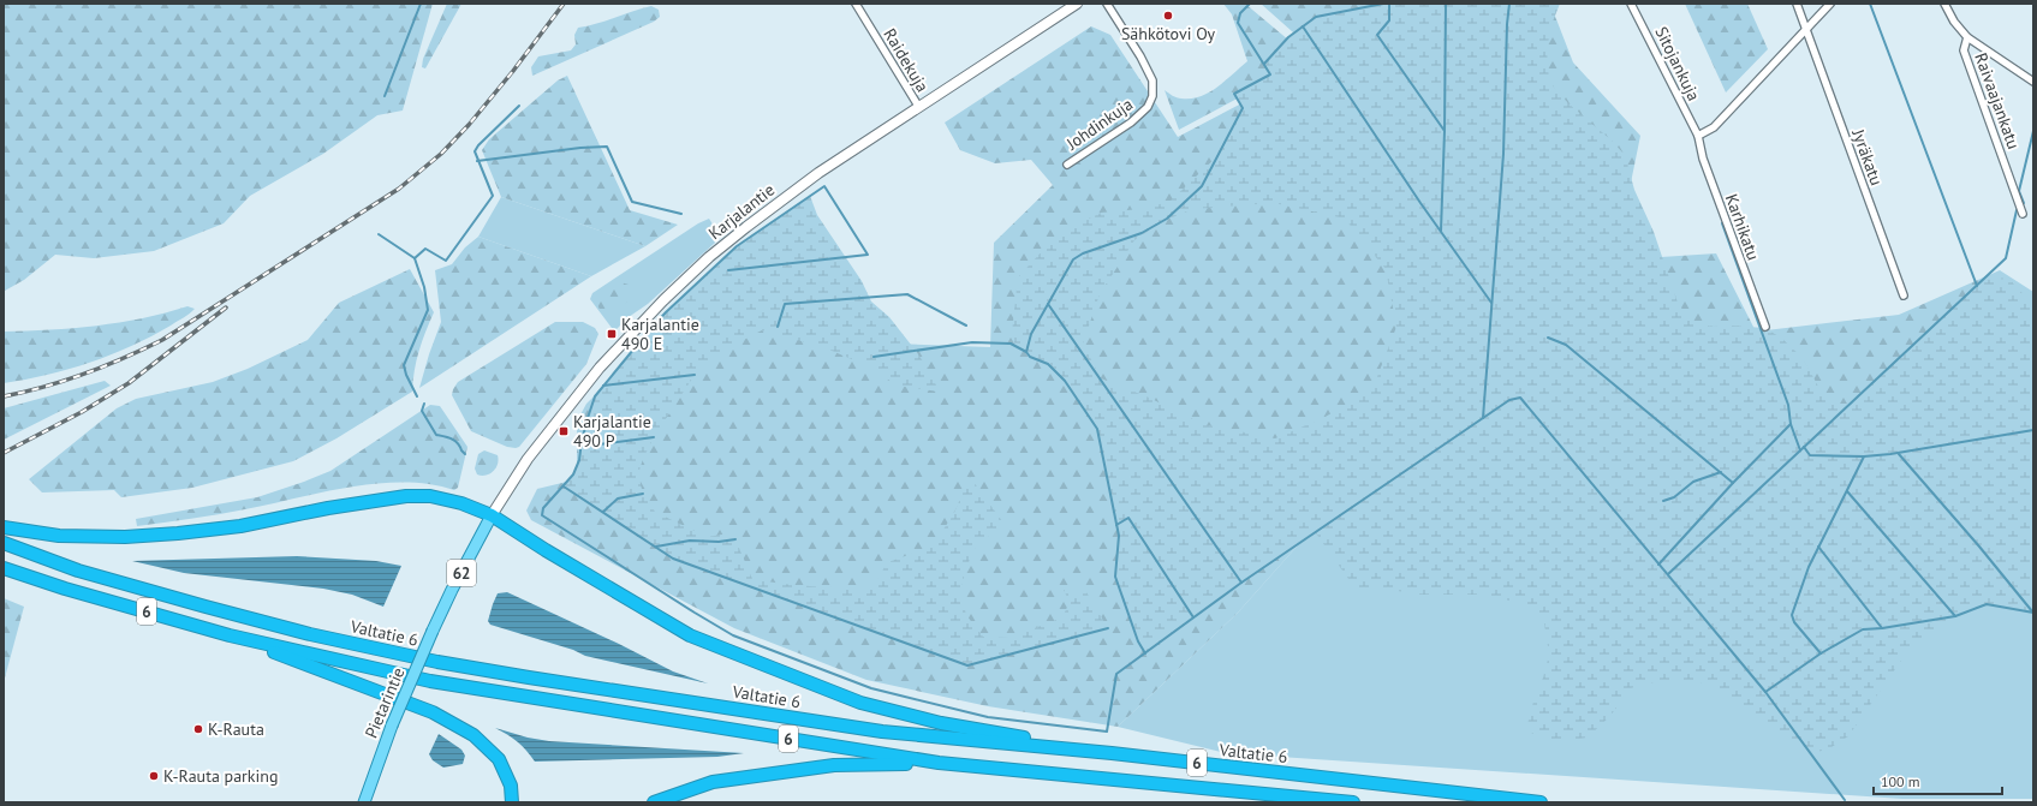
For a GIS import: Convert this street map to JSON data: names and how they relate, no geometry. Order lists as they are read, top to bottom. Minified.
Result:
{"streets":{"highway":["6","Valtatie 6"],"main road":["Karjalantie","62","Pietarintie"],"street":["Raidekuja","Sitojankuja","Raivaajankatu","Johdinkuja","Jyräkatu","Karhikatu"]},"crossings":[["Raidekuja","Karjalantie"],["Sitojankuja","Karhikatu"],["Karjalantie","Pietarintie"]],"places":{"other":["Sähkötovi Oy","K-Rauta","K-Rauta parking"],"transit":["Karjalantie 490 E","Karjalantie 490 P"]},"scale_bar":"100 m"}
